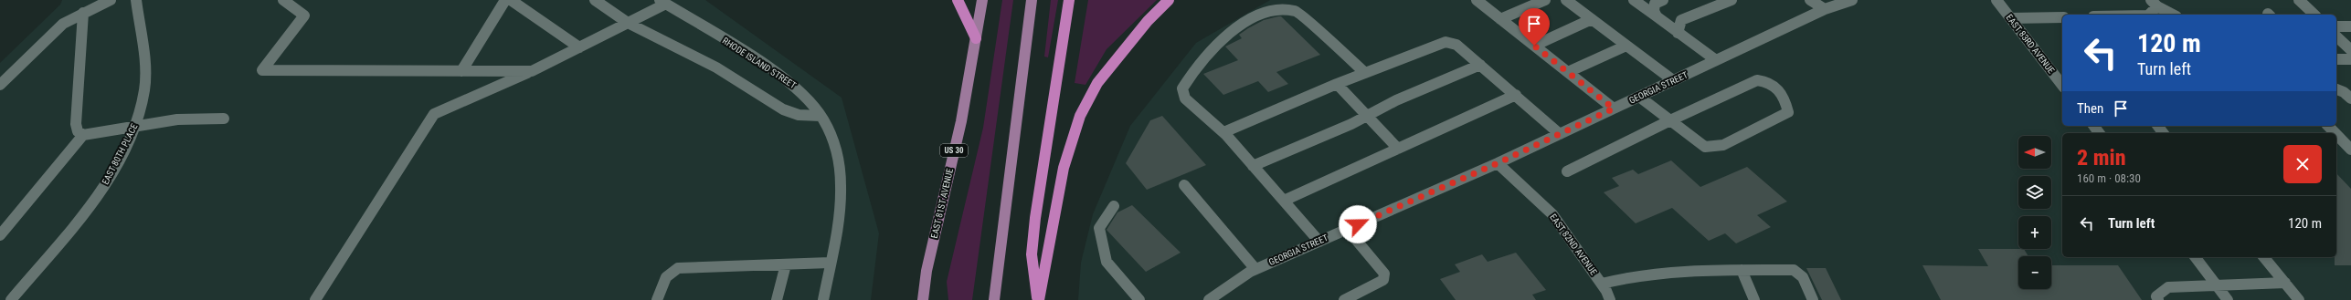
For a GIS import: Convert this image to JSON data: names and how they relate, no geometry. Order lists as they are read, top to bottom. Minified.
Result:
{"streets":{"main road":["US 30","EAST 81ST AVENUE"],"street":["EAST 83RD AVENUE","RHODE ISLAND STREET","GEORGIA STREET","EAST 80TH PLACE","EAST 82ND AVENUE"]},"crossings":[["GEORGIA STREET","EAST 82ND AVENUE"]],"north":"left","page":{"turn":["120 m","Turn left"],"then":"Then","heading":["2 min","160 m · 08:30"],"map_buttons":["+","−"],"list":[{"name":"Turn left","value":"120 m"}]}}
